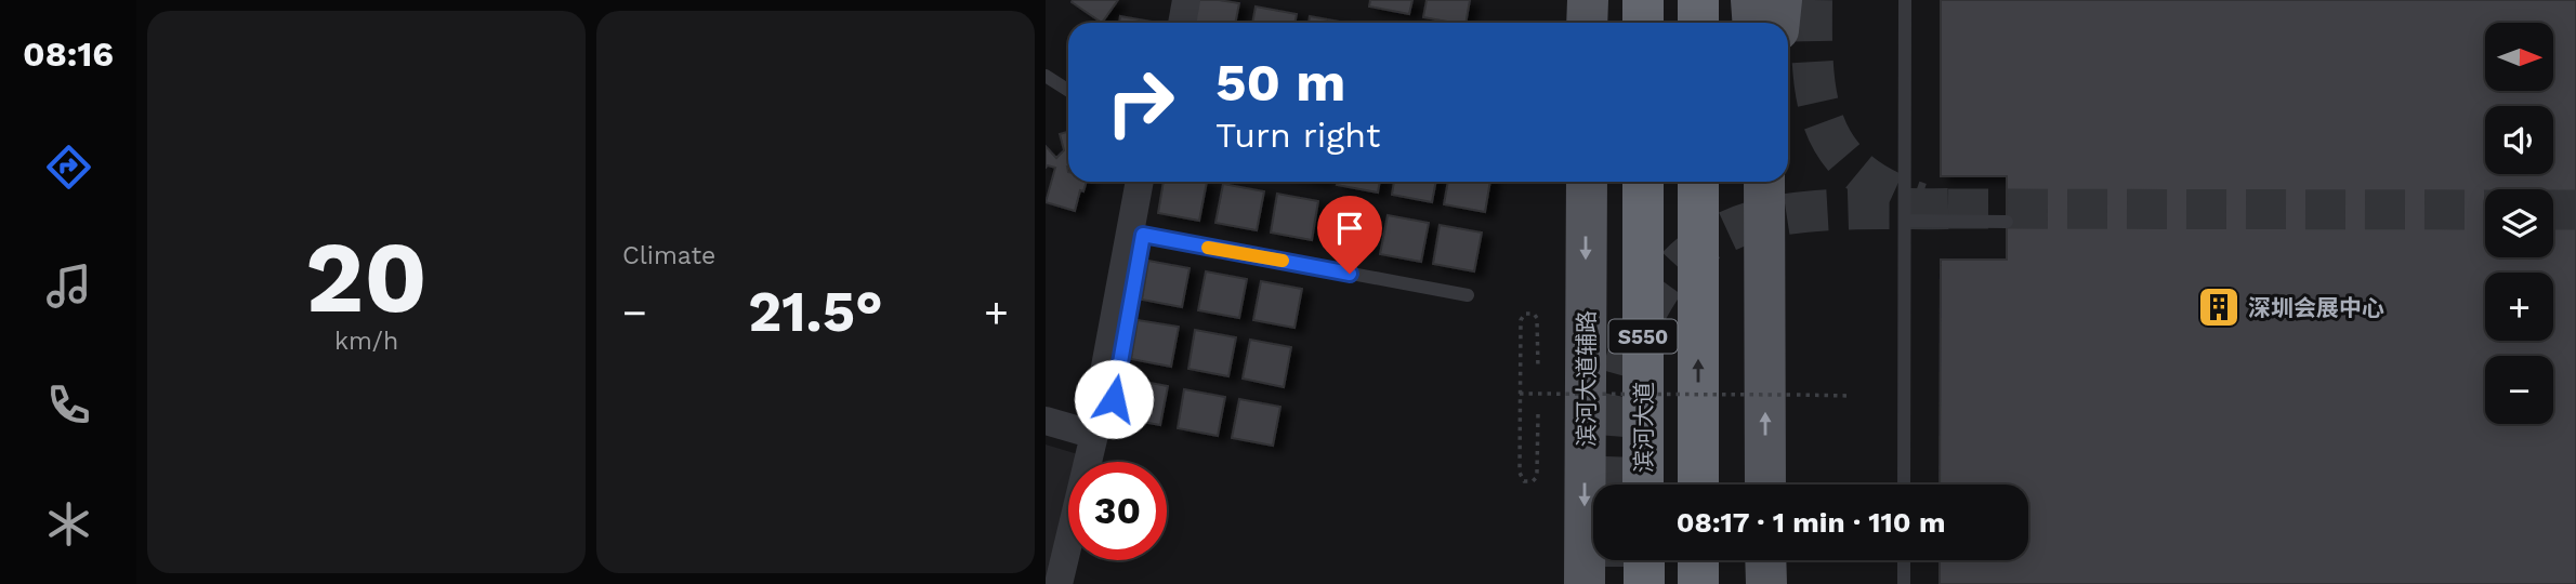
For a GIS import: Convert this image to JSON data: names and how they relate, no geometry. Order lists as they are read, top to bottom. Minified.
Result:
{"streets":{"highway":["S550","滨河大道"],"main road":["滨河大道辅路"]},"places":{"building":["深圳会展中心"]},"north":"right","page":{"tabs":"08:16","tile":[["20","km/h"],"Climate"],"map_buttons":["+","−"],"turn":["50 m","Turn right"],"heat":["−","21.5°","+"],"limit":"30","trip":"08:17 · 1 min · 110 m"}}
